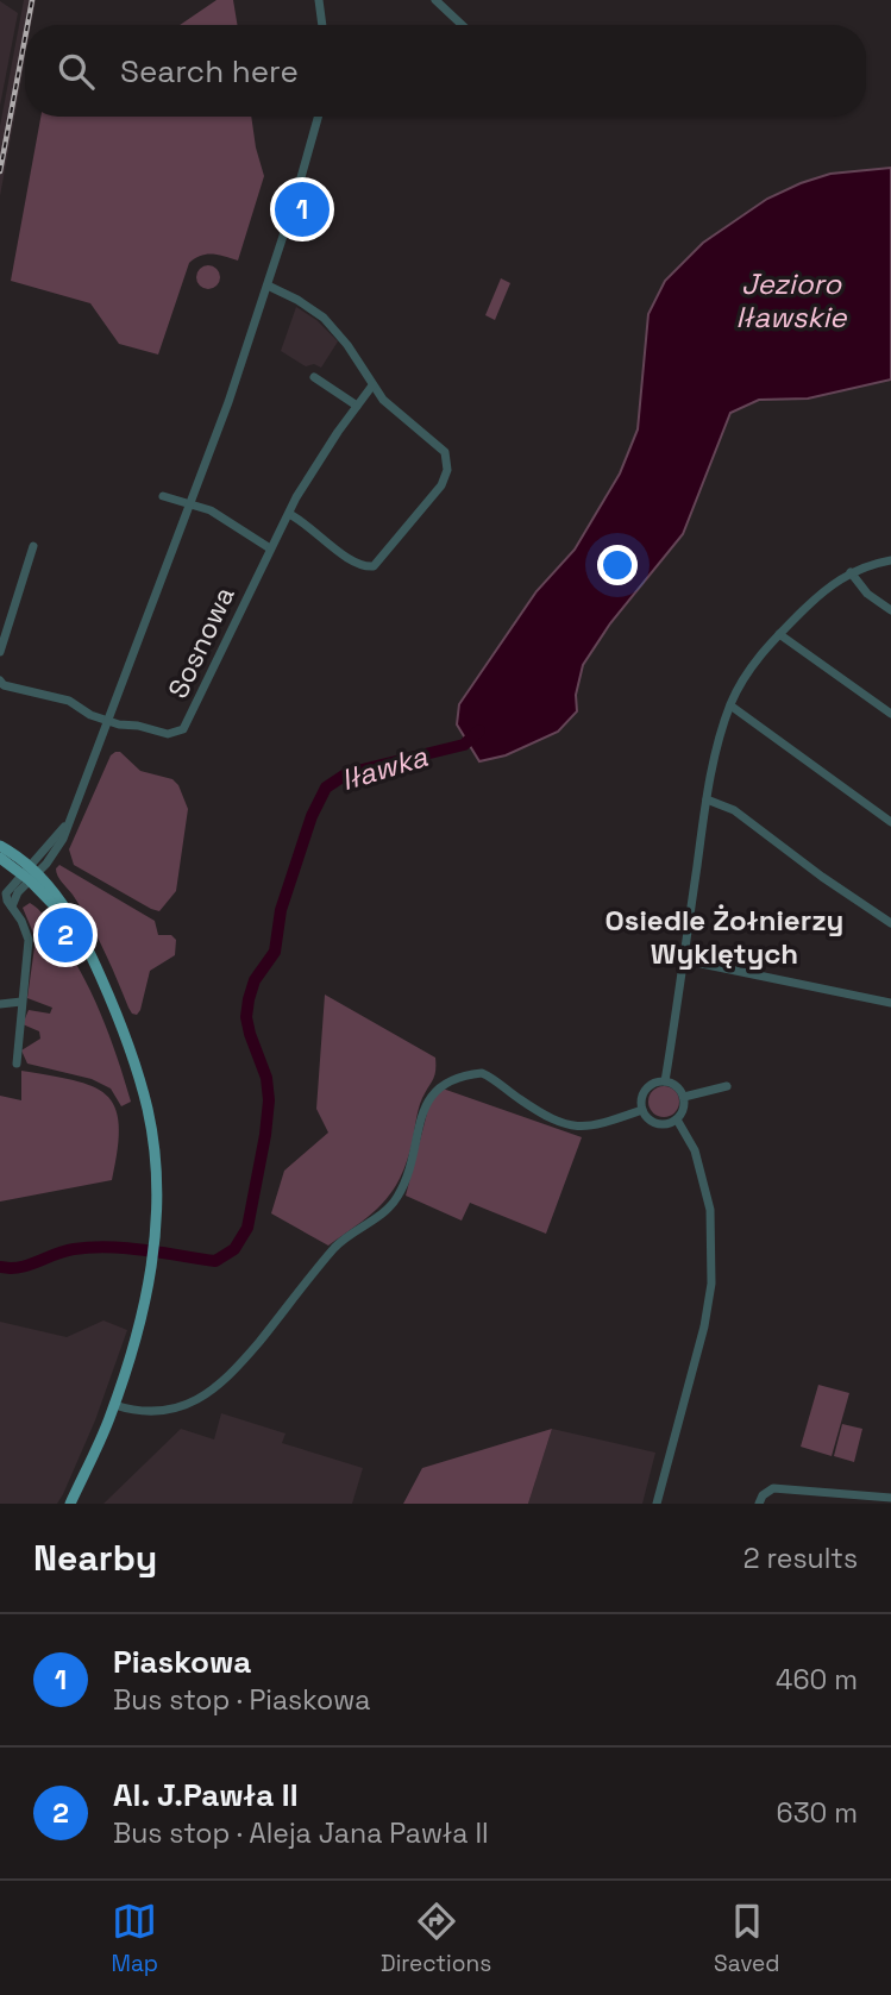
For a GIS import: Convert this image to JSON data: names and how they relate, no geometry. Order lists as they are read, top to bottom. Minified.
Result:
{"streets":{"street":["Sosnowa"]},"districts":["Osiedle Żołnierzy Wyklętych"],"water":["Jezioro Iławskie","Iławka"],"page":{"search":"Search here","pins":["1","2"],"heading":["Nearby","2 results"],"list":[{"mark":"1","name":"Piaskowa","note":"Bus stop · Piaskowa","value":"460 m"},{"mark":"2","name":"Al. J.Pawła II","note":"Bus stop · Aleja Jana Pawła II","value":"630 m"}],"nav":["Map","Directions","Saved"]}}
